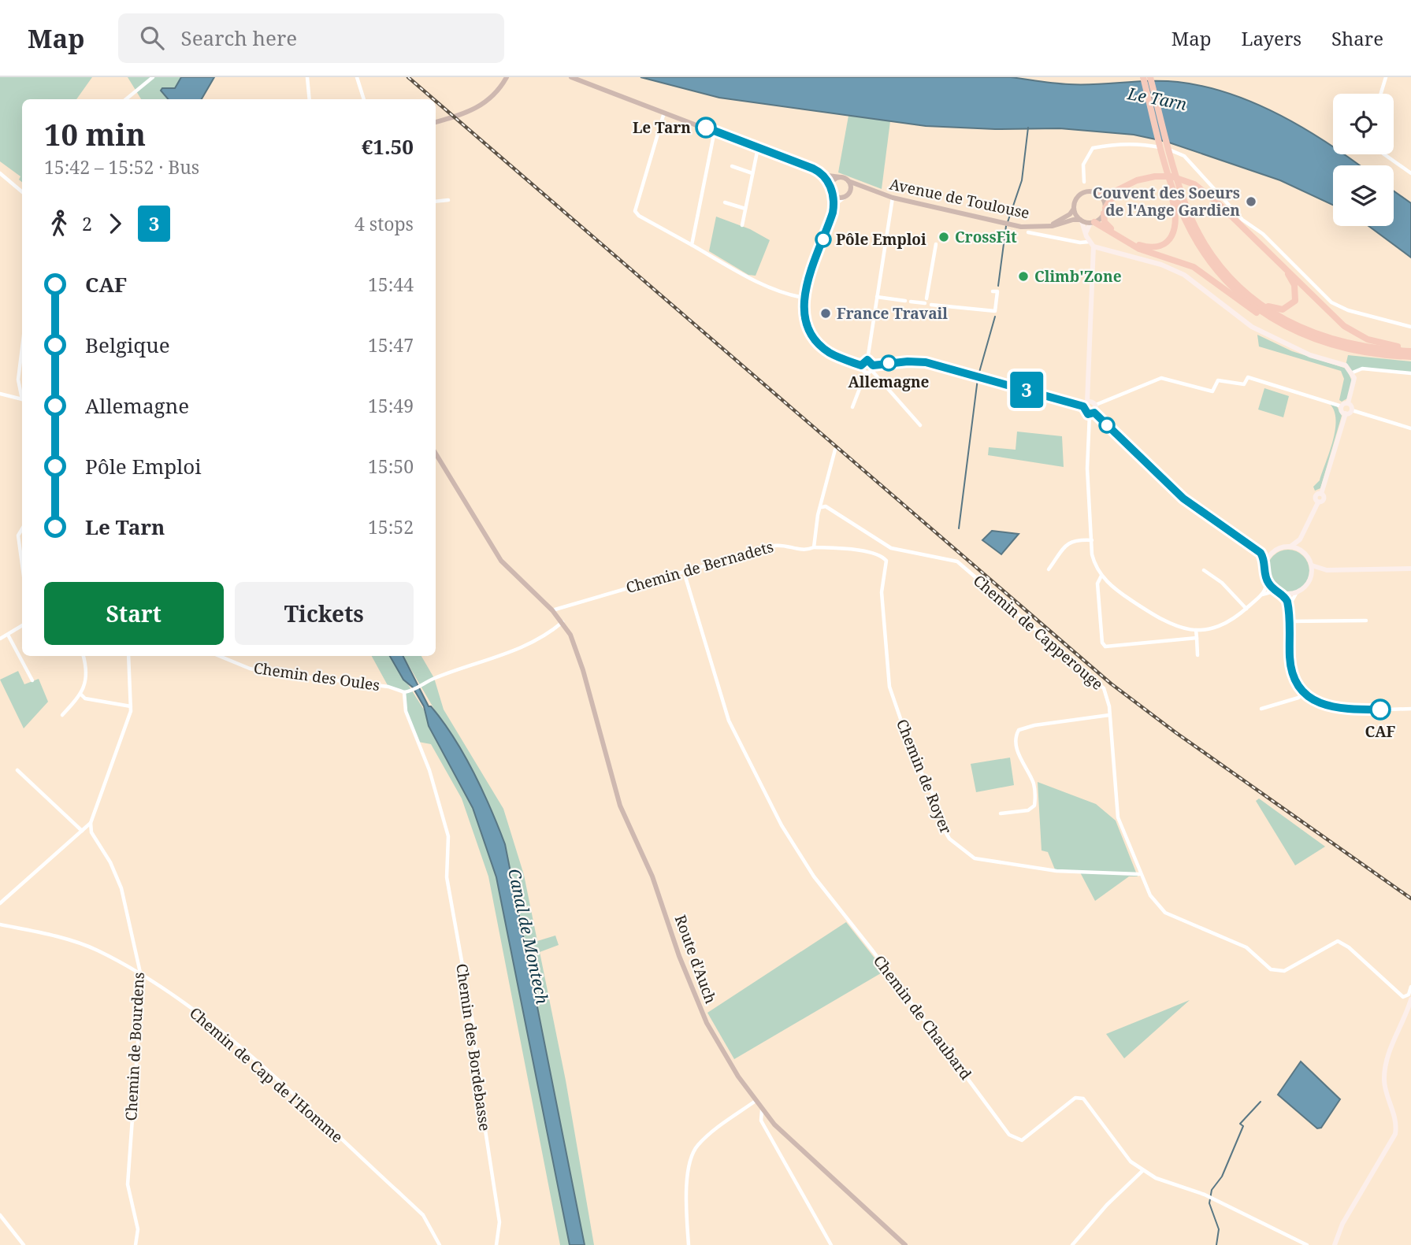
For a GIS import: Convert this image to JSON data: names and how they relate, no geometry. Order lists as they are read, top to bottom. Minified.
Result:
{"streets":{"main road":["Avenue de Toulouse","Route d'Auch"],"street":["Chemin de Bernadets","Chemin de Capperouge","Chemin des Oules","Chemin de Royer","Chemin de Chaubard","Chemin de Bourdens","Chemin des Bordebasse","Chemin de Cap de l'Homme"]},"crossings":[["Chemin de Bernadets","Chemin de Royer"],["Chemin de Bernadets","Route d'Auch"],["Chemin de Bernadets","Chemin de Chaubard"],["Chemin de Capperouge","Chemin de Royer"],["Chemin des Oules","Route d'Auch"],["Chemin des Oules","Chemin des Bordebasse"],["Chemin de Bourdens","Chemin de Cap de l'Homme"]],"water":["Le Tarn","Canal de Montech"],"places":["Le Tarn","Couvent des Soeurs de l'Ange Gardien","CrossFit","Pôle Emploi","Climb'Zone","France Travail","Allemagne","CAF"],"lines":["bus line 3"],"page":{"header":"Map","search":"Search here","nav":["Map","Layers","Share"],"on_map":"3","heading":["10 min","15:42 – 15:52 · Bus","€1.50"],"legs":["2","3","4 stops"],"list":[{"name":"CAF","value":"15:44"},{"name":"Belgique","value":"15:47"},{"name":"Allemagne","value":"15:49"},{"name":"Pôle Emploi","value":"15:50"},{"name":"Le Tarn","value":"15:52"}],"buttons":["Start","Tickets"]}}
